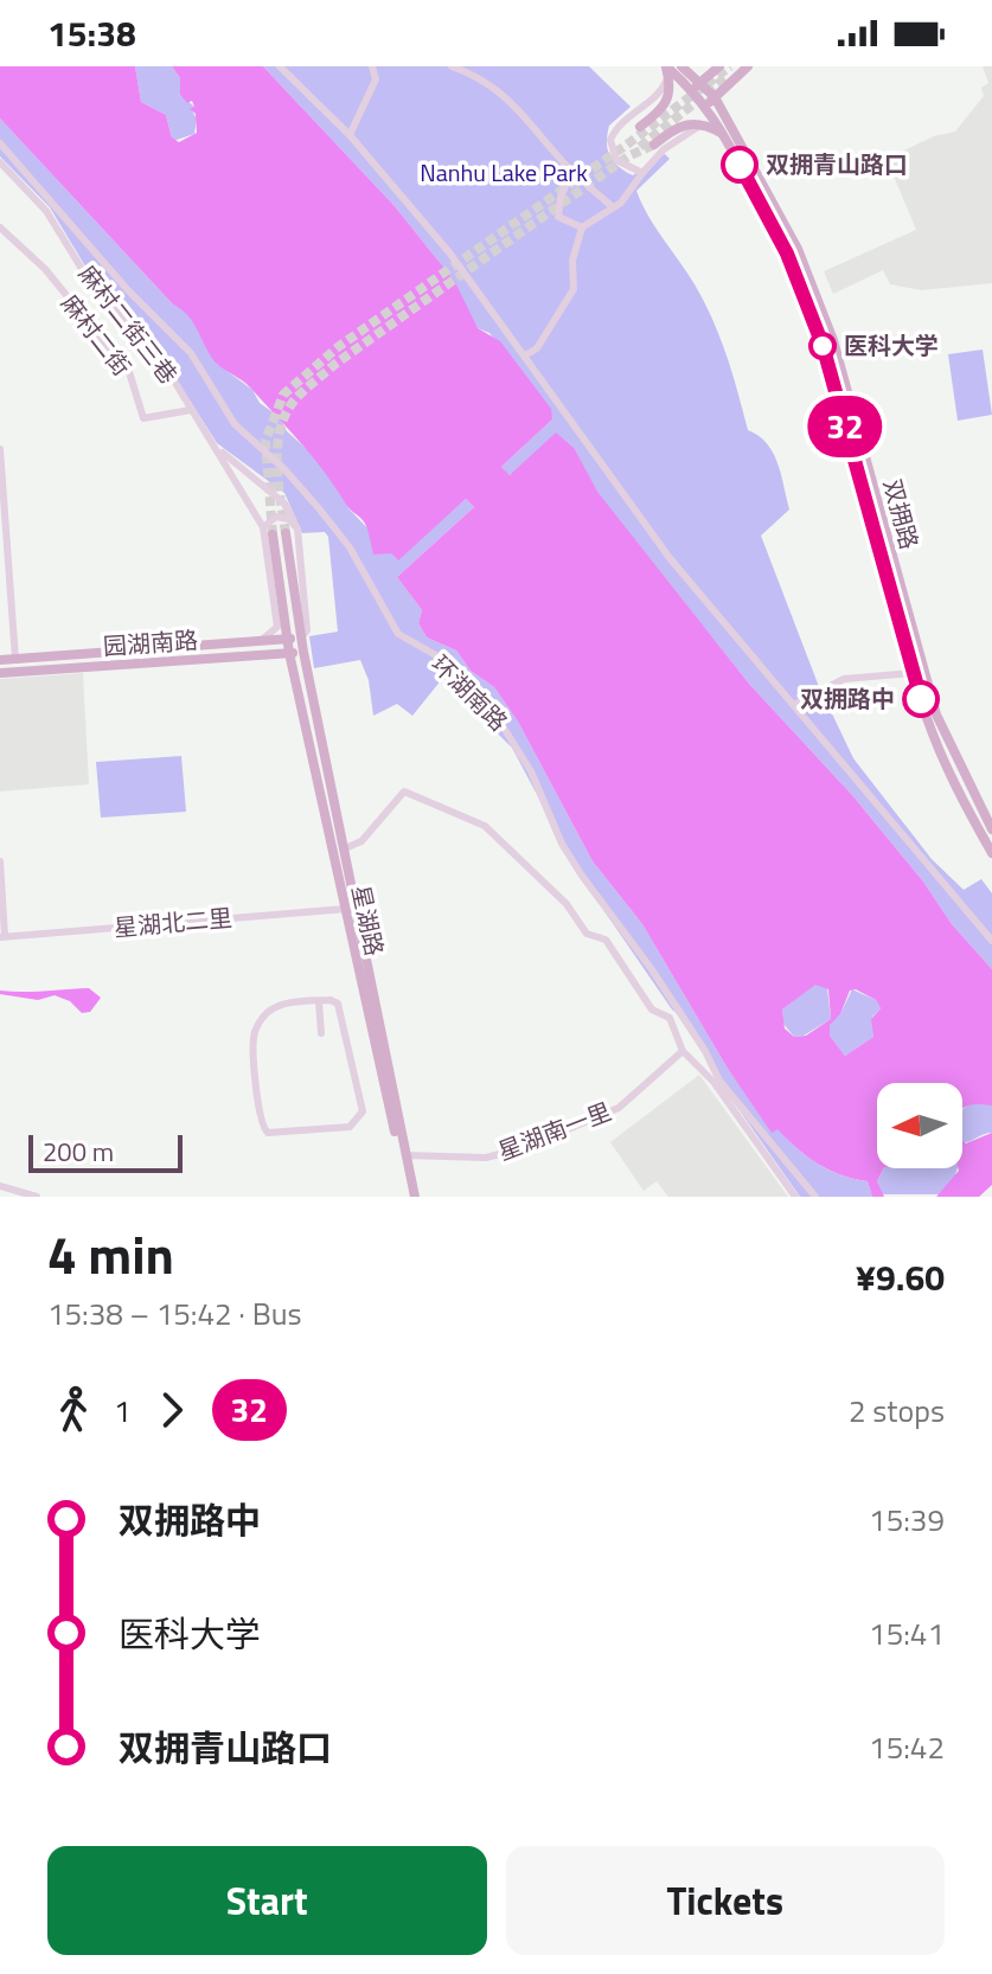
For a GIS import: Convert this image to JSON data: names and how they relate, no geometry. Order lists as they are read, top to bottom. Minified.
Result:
{"streets":{"main road":["双拥路","园湖南路","星湖路"],"street":["麻村二街三巷","麻村二街","环湖南路","星湖北二里","星湖南一里"]},"crossings":[["麻村二街三巷","麻村二街"],["园湖南路","星湖路"],["星湖路","星湖北二里"],["星湖路","星湖南一里"]],"parks":["Nanhu Lake Park"],"places":["双拥青山路口","医科大学","双拥路中"],"lines":["bus line 32"],"scale_bar":"200 m","north":"left","page":{"status":"15:38","on_map":"32","scale":"200 m","heading":["4 min","15:38 – 15:42 · Bus","¥9.60"],"legs":["1","32","2 stops"],"list":[{"name":"双拥路中","value":"15:39"},{"name":"医科大学","value":"15:41"},{"name":"双拥青山路口","value":"15:42"}],"buttons":["Start","Tickets"]}}
